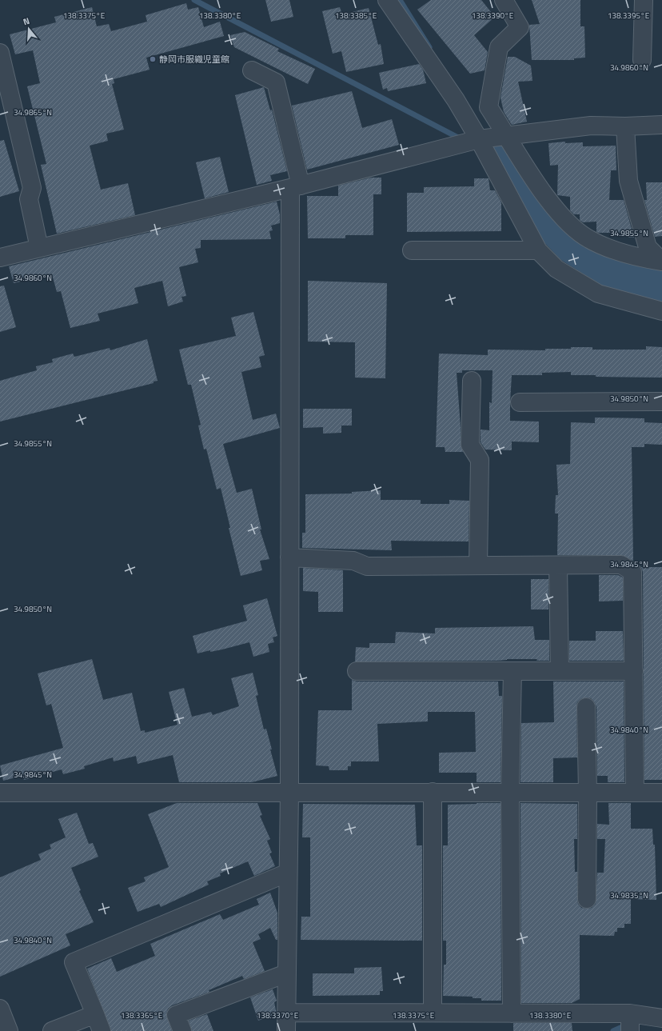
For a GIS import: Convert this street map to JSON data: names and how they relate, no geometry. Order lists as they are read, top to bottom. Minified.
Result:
{"places":["静岡市服織児童館"],"north":"top","coordinates":["138.3375°E","138.3380°E","138.3385°E","138.3390°E","138.3395°E","34.9860°N","34.9865°N","34.9855°N","34.9850°N","34.9845°N","34.9840°N","34.9835°N","138.3365°E","138.3370°E"]}
